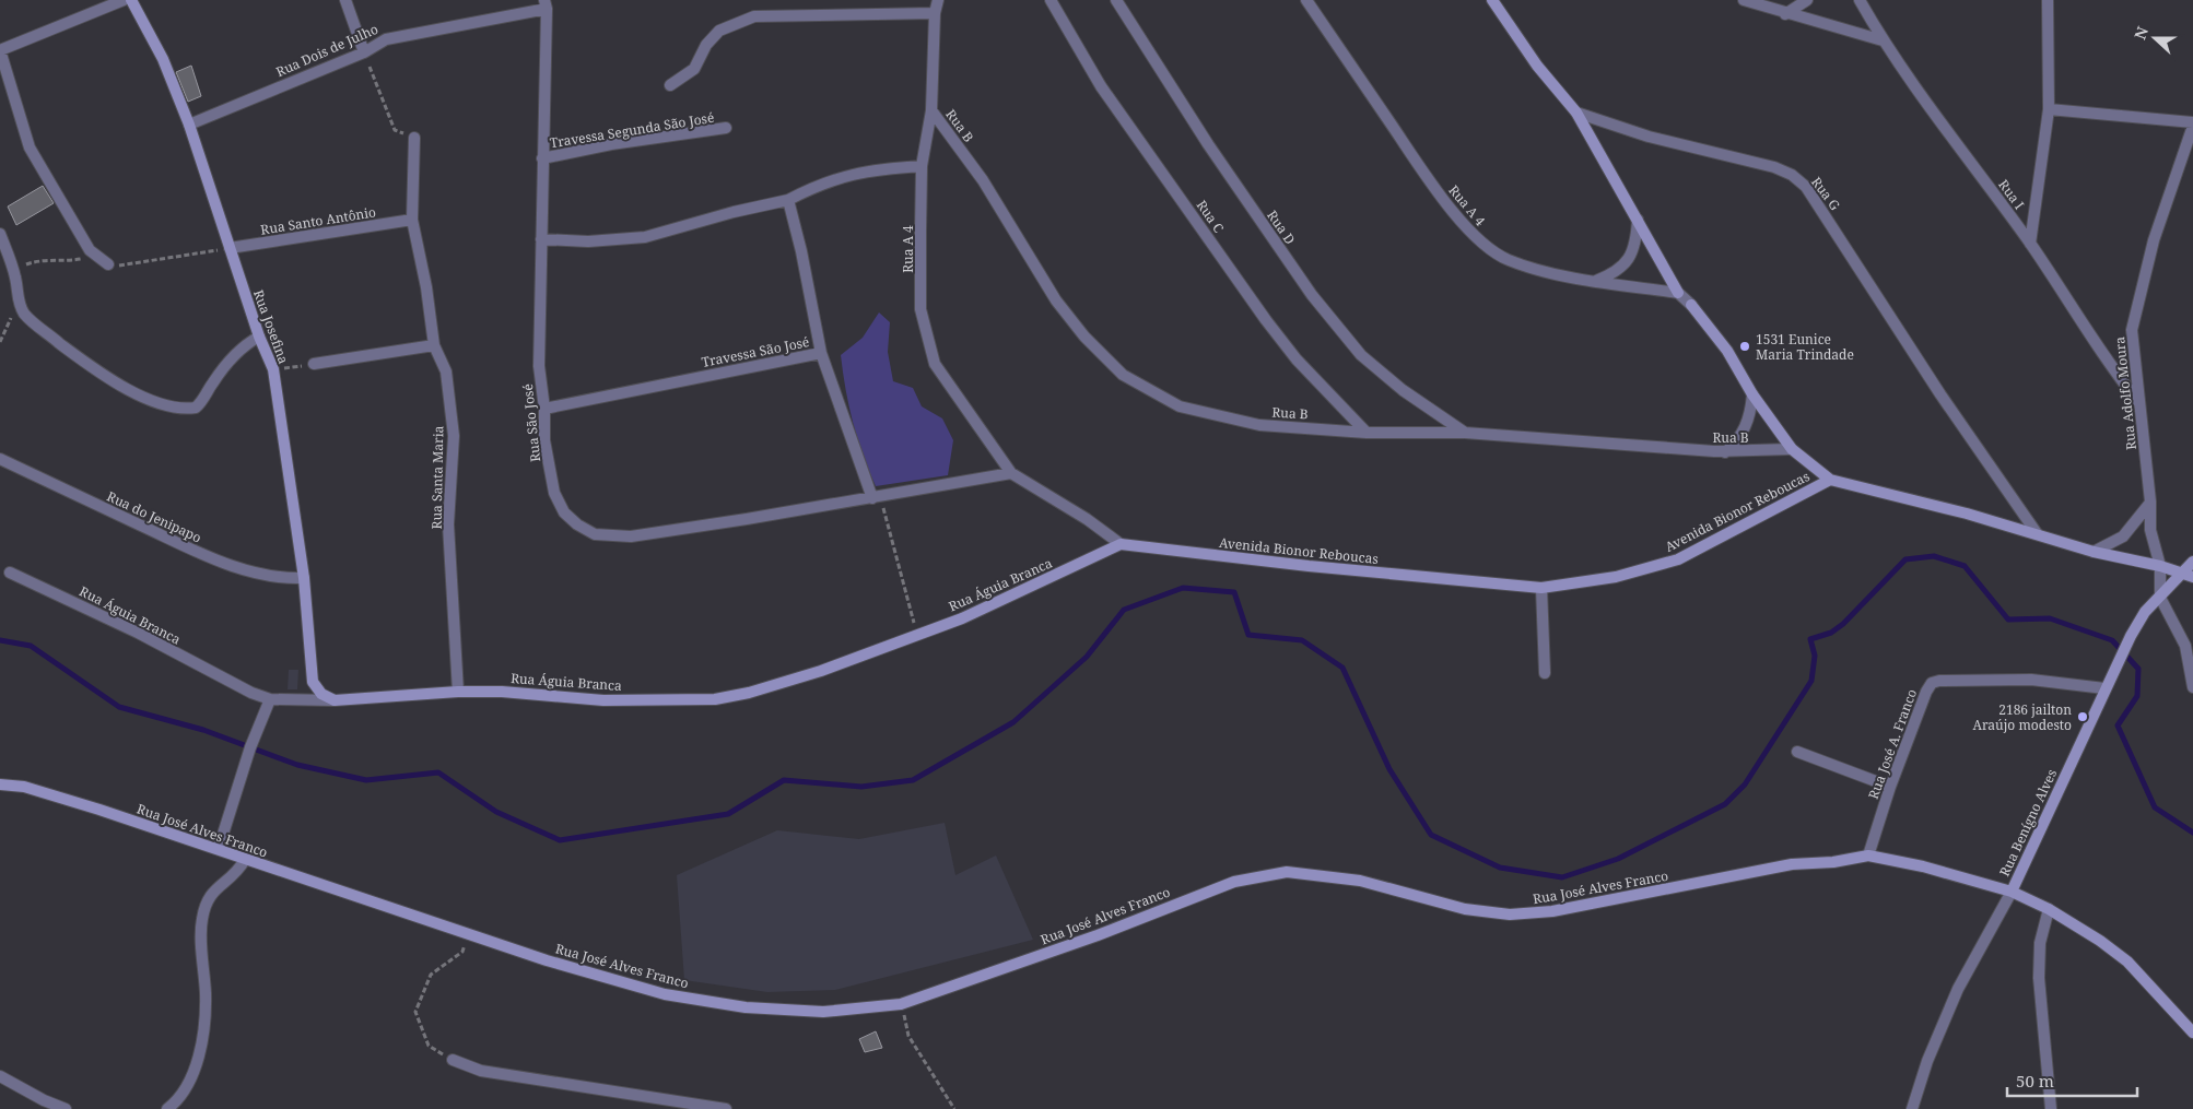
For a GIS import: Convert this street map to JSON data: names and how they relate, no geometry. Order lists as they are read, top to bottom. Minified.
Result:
{"streets":{"main road":["Rua Josefina","Avenida Bionor Reboucas","Rua Águia Branca","Rua Benígno Alves","Rua José Alves Franco"],"street":["Rua Dois de Julho","Rua B","Travessa Segunda São José","Rua G","Rua I","Rua A 4","Rua C","Rua Santo Antônio","Rua D","Travessa São José","Rua Adolfo Moura","Rua São José","Rua Santa Maria","Rua do Jenipapo","Rua José A. Franco"]},"crossings":[["Rua Dois de Julho","Rua Josefina"],["Rua Dois de Julho","Rua São José"],["Rua B","Rua A 4"],["Rua B","Rua C"],["Rua B","Rua D"],["Travessa Segunda São José","Rua São José"],["Rua G","Avenida Bionor Reboucas"],["Rua I","Rua Adolfo Moura"],["Rua A 4","Rua São José"],["Rua Santo Antônio","Rua Josefina"],["Rua Santo Antônio","Rua Santa Maria"],["Rua Josefina","Rua do Jenipapo"],["Rua Josefina","Rua Águia Branca"],["Travessa São José","Rua São José"],["Rua Adolfo Moura","Avenida Bionor Reboucas"],["Rua Adolfo Moura","Rua Benígno Alves"],["Rua Santa Maria","Rua Águia Branca"],["Avenida Bionor Reboucas","Rua Águia Branca"],["Avenida Bionor Reboucas","Rua Benígno Alves"],["Rua José A. Franco","Rua Benígno Alves"],["Rua José A. Franco","Rua José Alves Franco"],["Rua Benígno Alves","Rua José Alves Franco"]],"places":["1531 Eunice Maria Trindade","2186 jailton Araújo modesto"],"scale_bar":"50 m","north":"left"}
